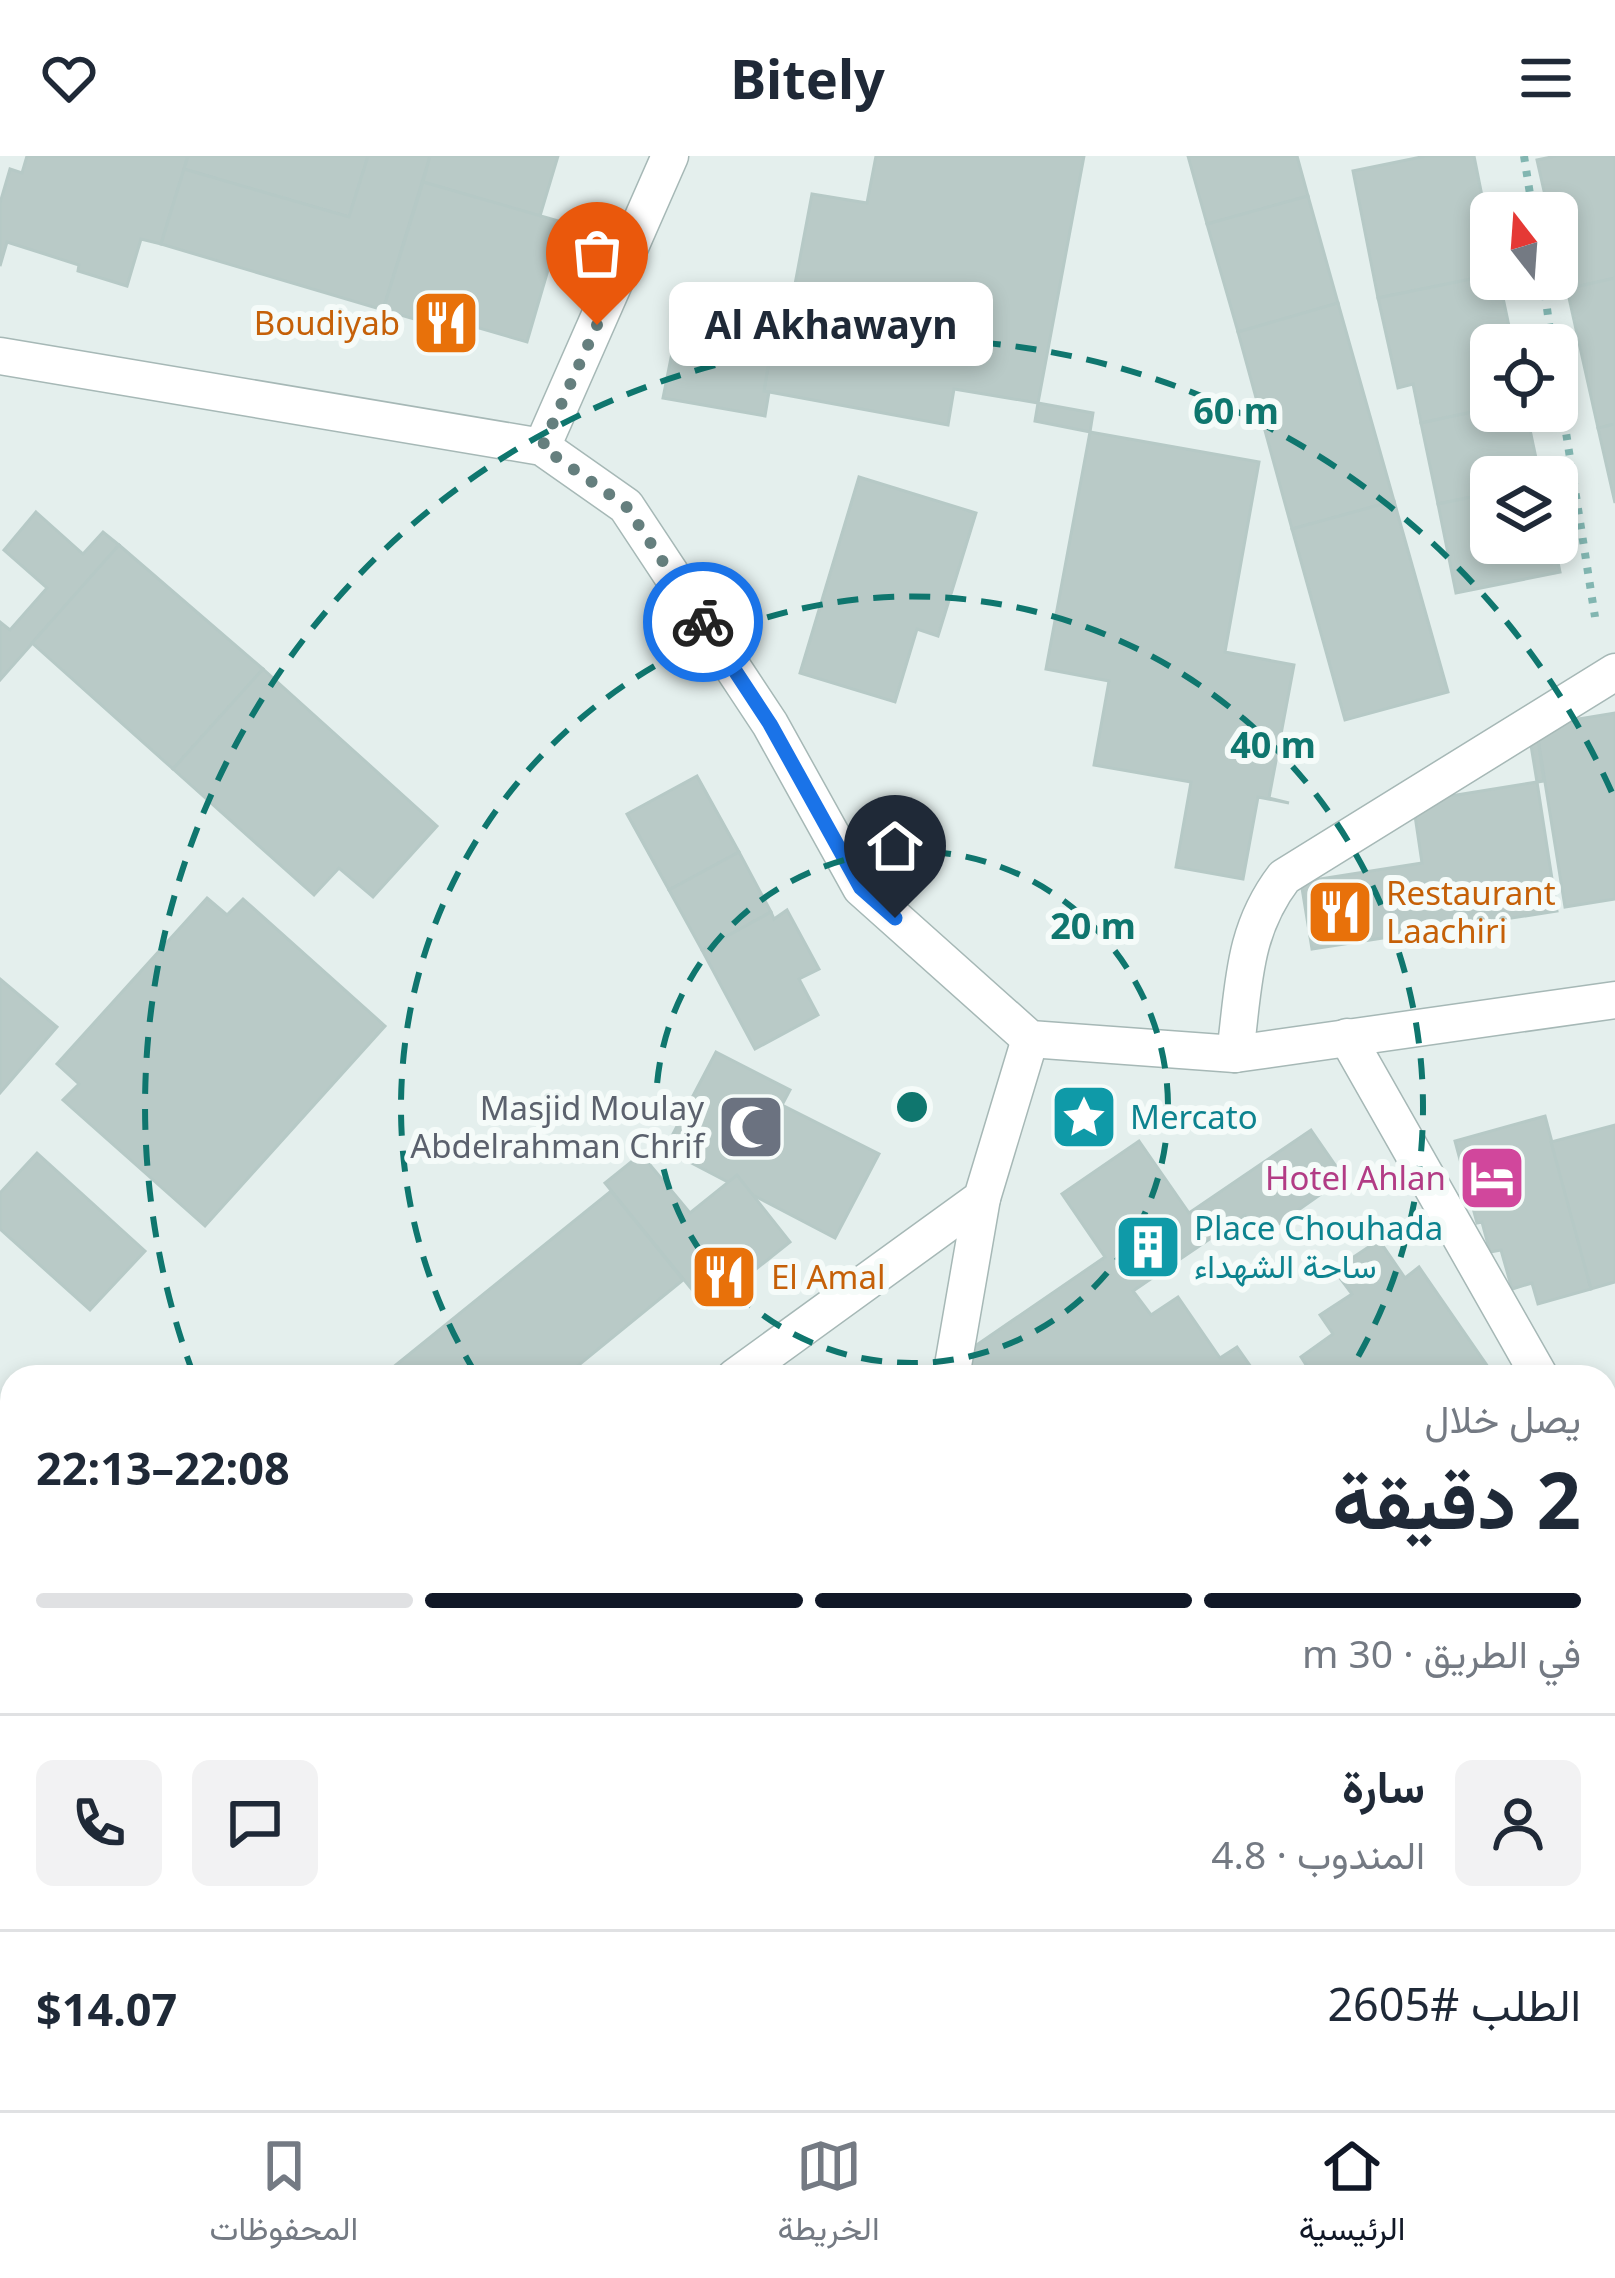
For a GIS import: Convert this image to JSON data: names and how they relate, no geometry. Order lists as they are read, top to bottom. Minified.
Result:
{"places":{"restaurant":["Boudiyab","Restaurant Laachiri","El Amal"],"other":["Al Akhawayn"],"place":["Mercato"],"mosque":["Masjid Moulay Abdelrahman Chrif"],"hotel":["Hotel Ahlan"],"building":["Place Chouhada ساحة الشهداء"]},"north":"top","page":{"header":"Bitely","bubble":"Al Akhawayn","heading":["2 دقيقة","يصل خلال","22:08–22:13"],"panel":["سارة","المندوب · 4.8","الطلب #2605","$14.07"],"bar":"في الطريق · 30 m","tabs":["الرئيسية","الخريطة","المحفوظات"]},"rings":["60 m","40 m","20 m"]}
